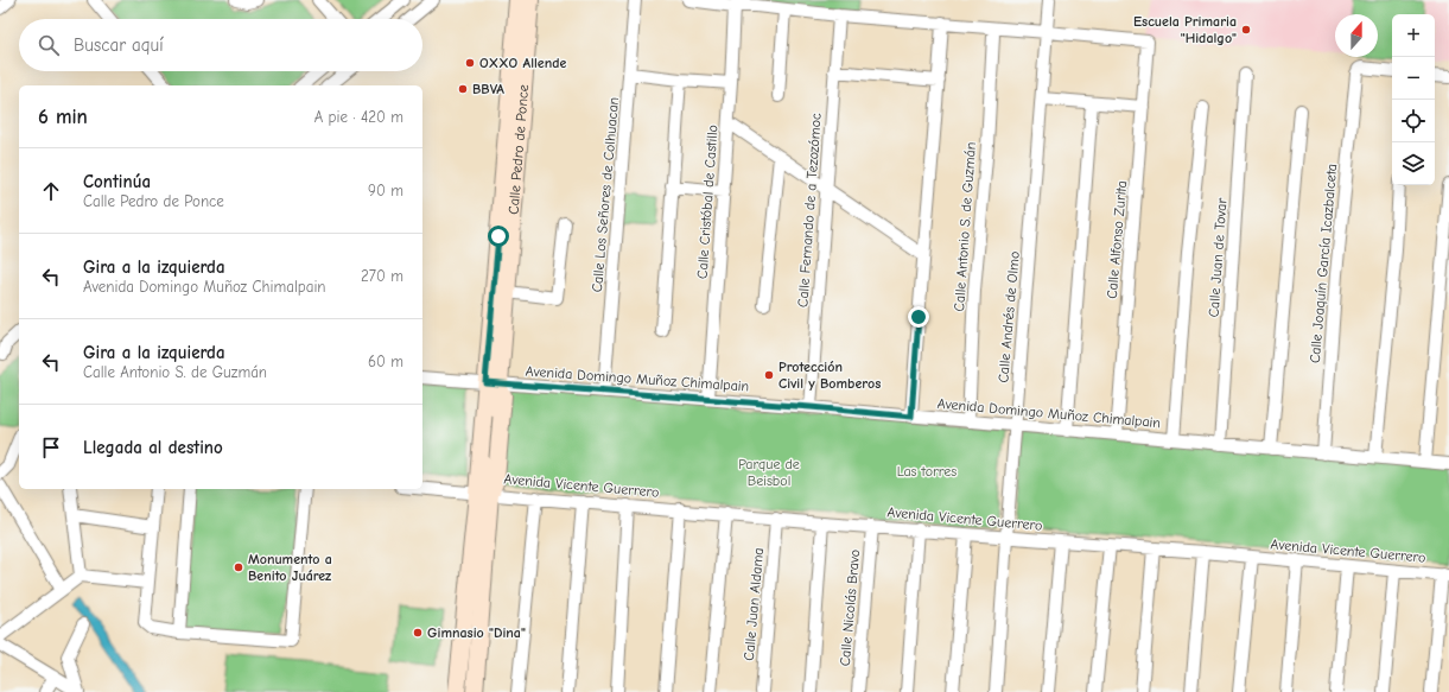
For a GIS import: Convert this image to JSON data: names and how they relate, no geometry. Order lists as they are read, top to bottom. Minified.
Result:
{"streets":{"street":["Calle Pedro de Ponce","Calle Los Señores de Colhuacan","Calle Cristóbal de Castillo","Calle Fernando de a Tezozómoc","Calle Antonio S. de Guzmán","Calle Alfonso Zurita","Calle Juan de Tovar","Calle Joaquín García Icazbalceta","Calle Andrés de Olmo","Avenida Domingo Muñoz Chimalpain","Avenida Vicente Guerrero","Calle Juan Aldama","Calle Nicolás Bravo"]},"crossings":[["Calle Pedro de Ponce","Avenida Domingo Muñoz Chimalpain"],["Calle Pedro de Ponce","Avenida Vicente Guerrero"],["Calle Los Señores de Colhuacan","Avenida Domingo Muñoz Chimalpain"],["Calle Cristóbal de Castillo","Avenida Domingo Muñoz Chimalpain"],["Calle Fernando de a Tezozómoc","Avenida Domingo Muñoz Chimalpain"],["Calle Antonio S. de Guzmán","Avenida Domingo Muñoz Chimalpain"],["Calle Alfonso Zurita","Calle Andrés de Olmo"],["Calle Alfonso Zurita","Avenida Domingo Muñoz Chimalpain"],["Calle Juan de Tovar","Avenida Domingo Muñoz Chimalpain"],["Calle Joaquín García Icazbalceta","Avenida Domingo Muñoz Chimalpain"],["Calle Andrés de Olmo","Avenida Domingo Muñoz Chimalpain"],["Calle Andrés de Olmo","Avenida Vicente Guerrero"],["Avenida Vicente Guerrero","Calle Juan Aldama"],["Avenida Vicente Guerrero","Calle Nicolás Bravo"]],"parks":["Parque de Beisbol","Las torres"],"places":["Escuela Primaria \"Hidalgo\"","OXXO Allende","BBVA","Protección Civil y Bomberos","Monumento a Benito Juárez","Gimnasio \"Dina\""],"north":"top","page":{"map_buttons":["+","−"],"search":"Buscar aquí","heading":["6 min","A pie · 420 m"],"list":[["Continúa","Calle Pedro de Ponce","90 m"],["Gira a la izquierda","Avenida Domingo Muñoz Chimalpain","270 m"],["Gira a la izquierda","Calle Antonio S. de Guzmán","60 m"],"Llegada al destino"]}}
